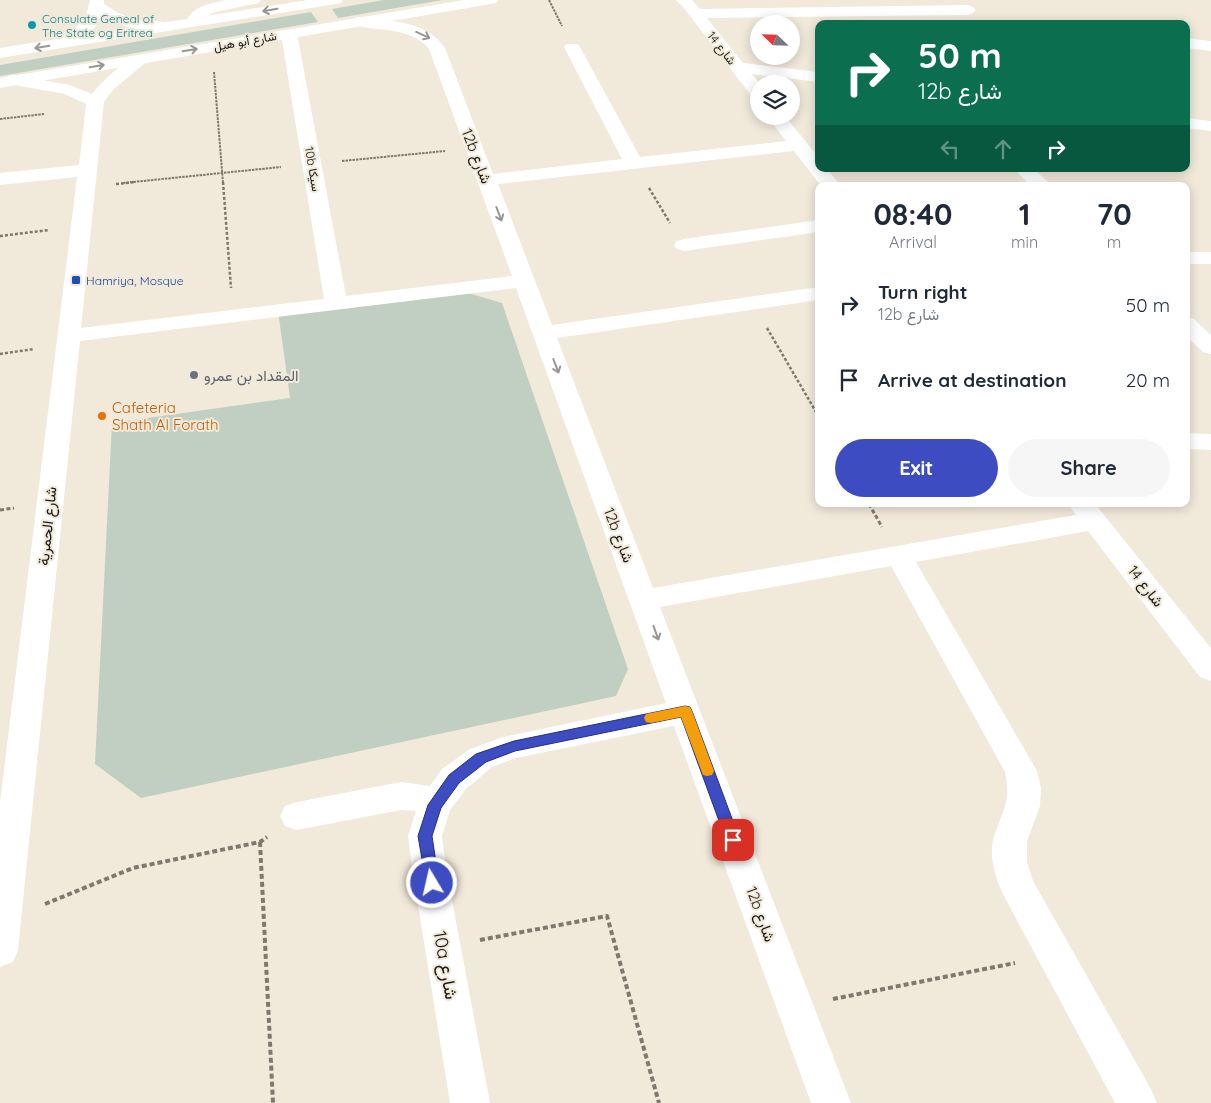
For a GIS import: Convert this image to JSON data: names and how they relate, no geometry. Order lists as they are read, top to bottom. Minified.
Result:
{"streets":{"street":["شارع أبو هيل","شارع 14","12b شارع","10b سيكا","شارع الحمرية","10a شارع"]},"crossings":[["شارع أبو هيل","12b شارع"],["شارع أبو هيل","10b سيكا"],["12b شارع","10a شارع"]],"one_way":["12b شارع"],"places":{"other":["Consulate Geneal of The State og Eritrea","المقداد بن عمرو","Cafeteria Shath Al Forath"],"transit":["Hamriya, Mosque"]},"north":"top left","page":{"turn":["50 m","12b شارع"],"eta":["08:40","Arrival","1","min","70","m"],"list":[{"name":"Turn right","note":"12b شارع","value":"50 m"},{"name":"Arrive at destination","value":"20 m"}],"buttons":["Exit","Share"]}}
